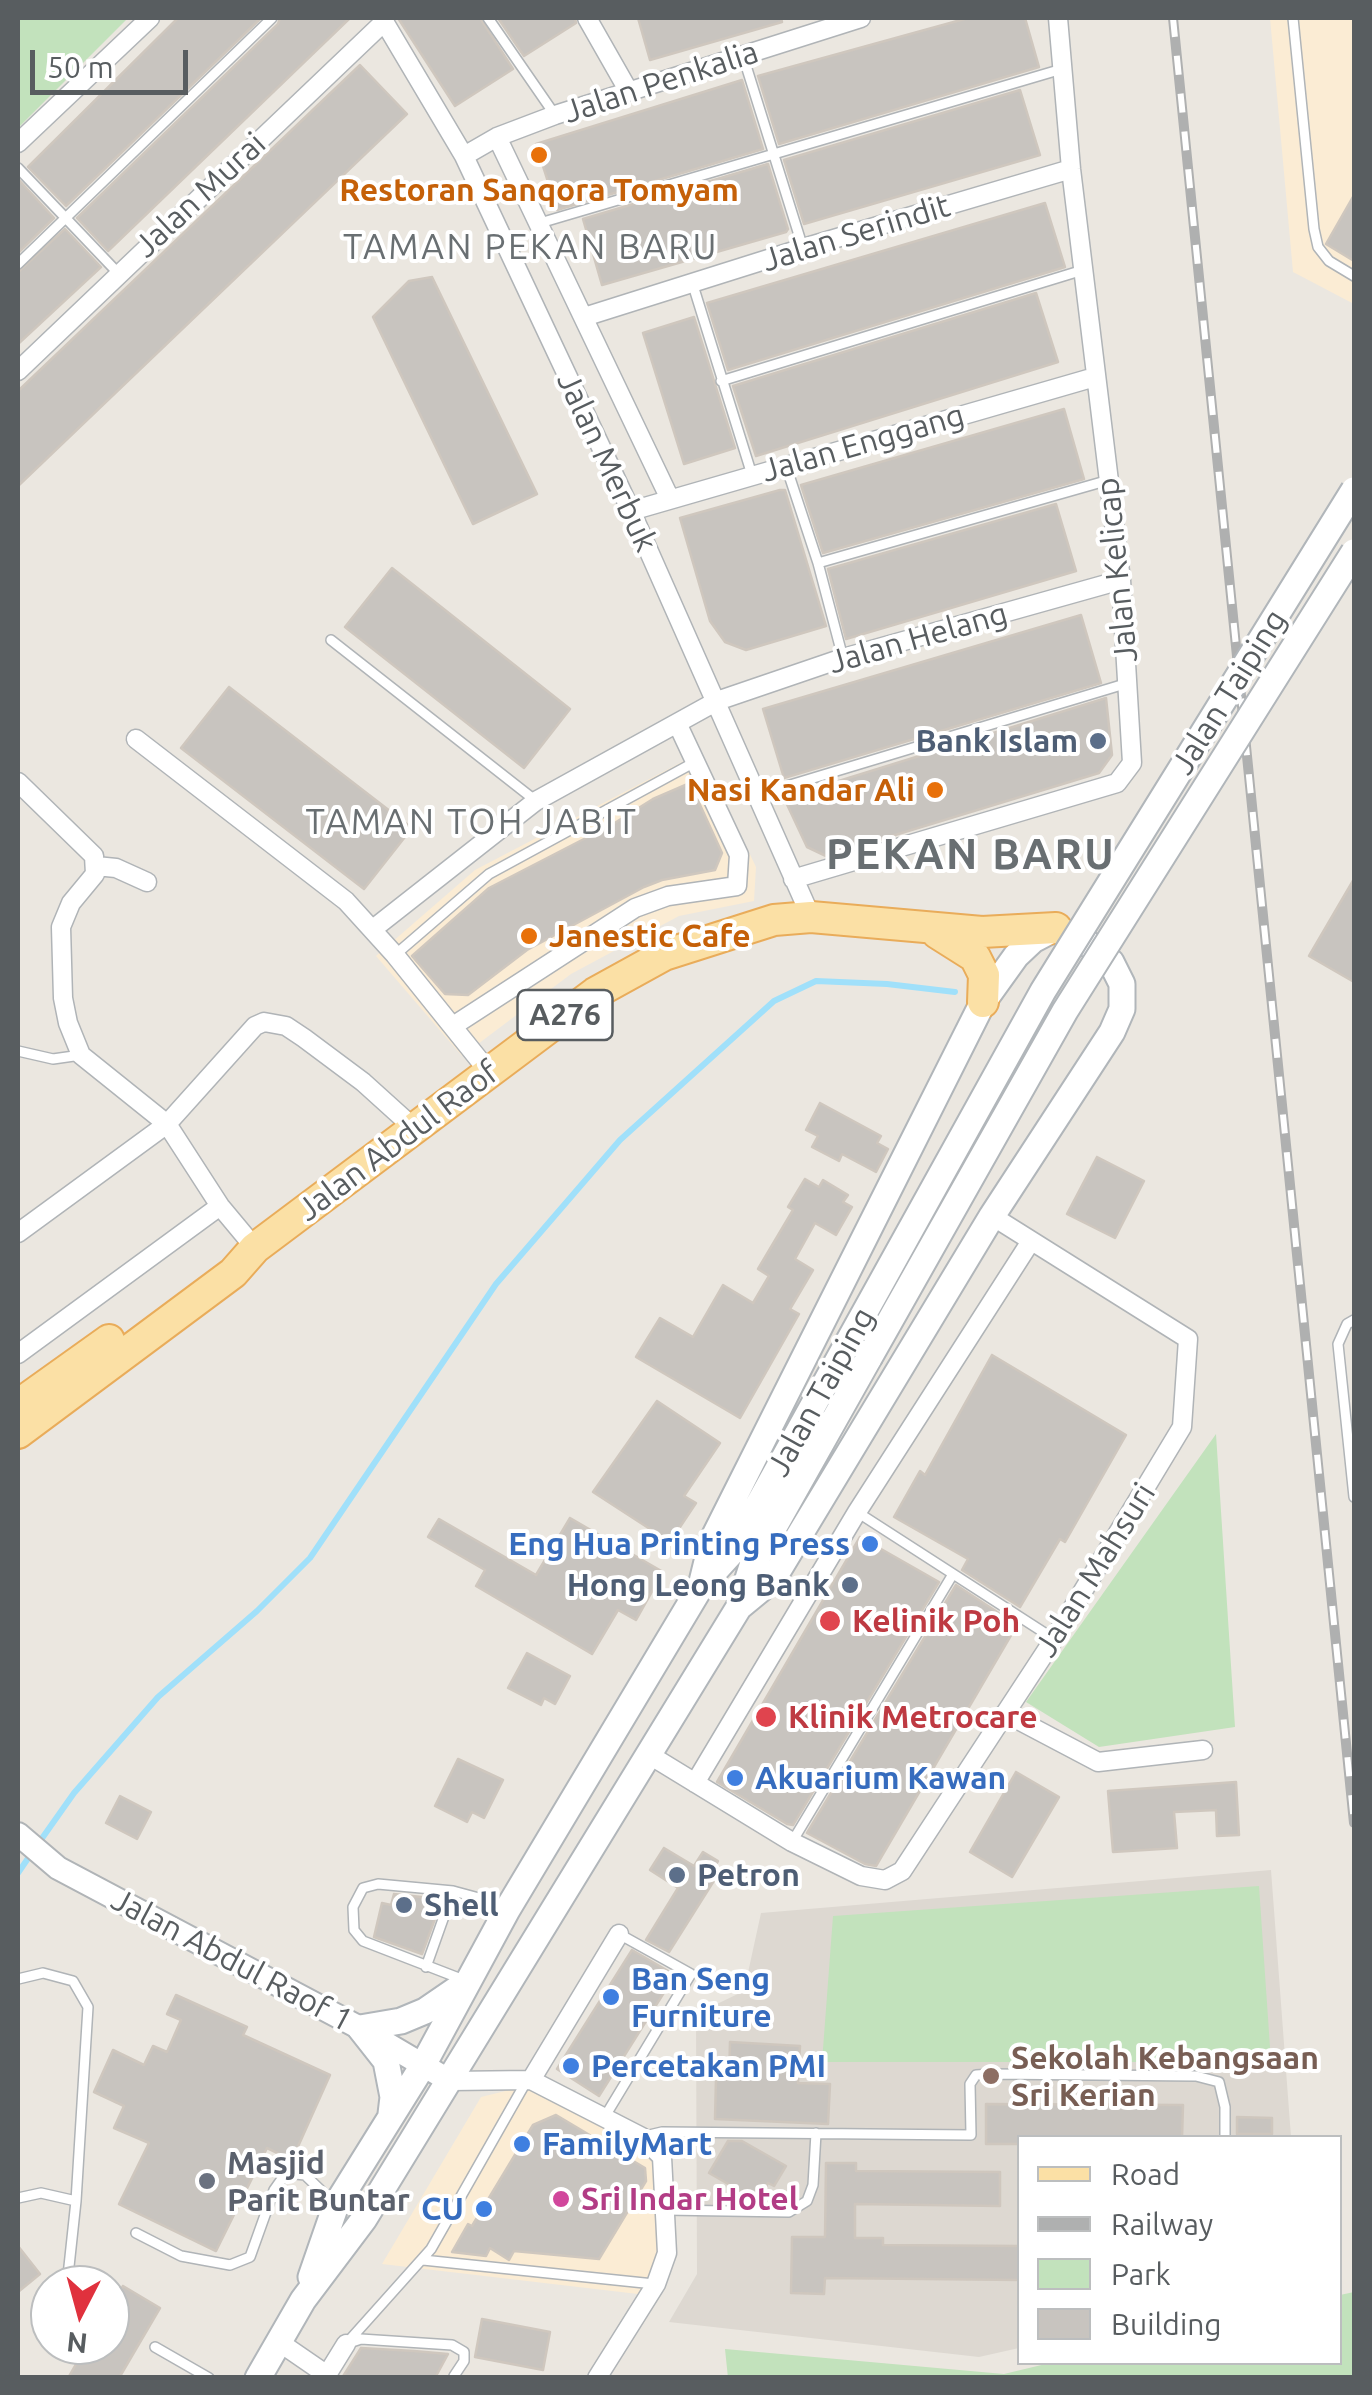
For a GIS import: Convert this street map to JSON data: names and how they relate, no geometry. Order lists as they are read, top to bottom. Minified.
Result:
{"streets":{"main road":["Jalan Taiping","A276","Jalan Abdul Raof"],"street":["Jalan Penkalia","Jalan Murai","Jalan Serindit","Jalan Enggang","Jalan Merbuk","Jalan Kelicap","Jalan Helang","Jalan Mahsuri","Jalan Abdul Raof 1"]},"crossings":[["Jalan Penkalia","Jalan Merbuk"],["Jalan Murai","Jalan Merbuk"],["Jalan Serindit","Jalan Kelicap"],["Jalan Enggang","Jalan Merbuk"],["Jalan Enggang","Jalan Kelicap"],["Jalan Merbuk","Jalan Kelicap"],["Jalan Merbuk","Jalan Helang"],["Jalan Merbuk","Jalan Abdul Raof"],["Jalan Kelicap","Jalan Helang"],["Jalan Taiping","Jalan Abdul Raof 1"]],"districts":["TAMAN PEKAN BARU","TAMAN TOH JABIT","PEKAN BARU"],"places":["Restoran Sanqora Tomyam","Bank Islam","Nasi Kandar Ali","Janestic Cafe","Eng Hua Printing Press","Hong Leong Bank","Kelinik Poh","Klinik Metrocare","Akuarium Kawan","Petron","Shell","Ban Seng Furniture","Percetakan PMI","Sekolah Kebangsaan Sri Kerian","FamilyMart","Masjid Parit Buntar","Sri Indar Hotel","CU"],"legend":["Road","Railway","Park","Building"],"scale_bar":"50 m","north":"bottom"}
